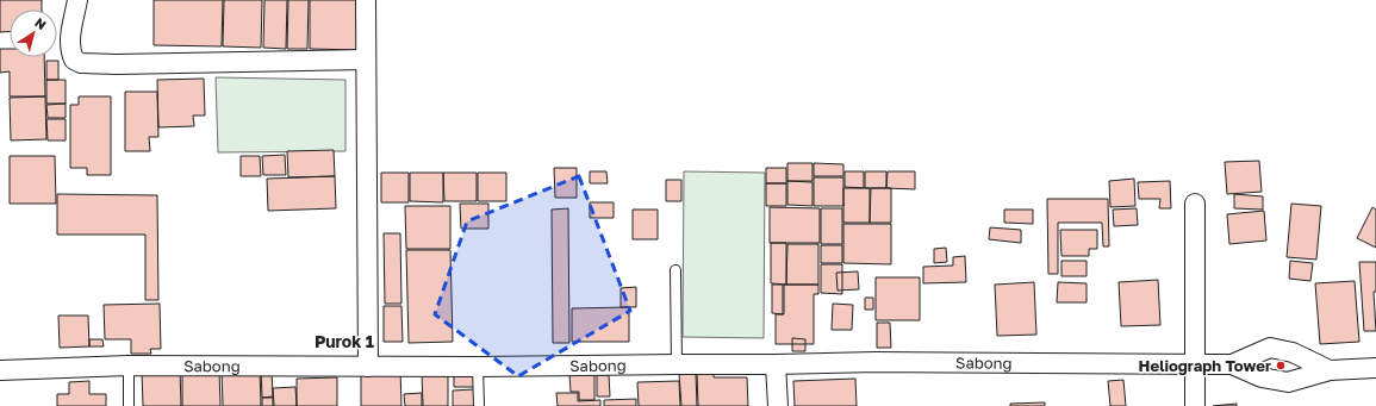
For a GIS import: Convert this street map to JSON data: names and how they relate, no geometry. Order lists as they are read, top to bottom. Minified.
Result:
{"streets":{"street":["Sabong"]},"districts":["Purok 1"],"places":["Heliograph Tower"],"north":"top right"}
